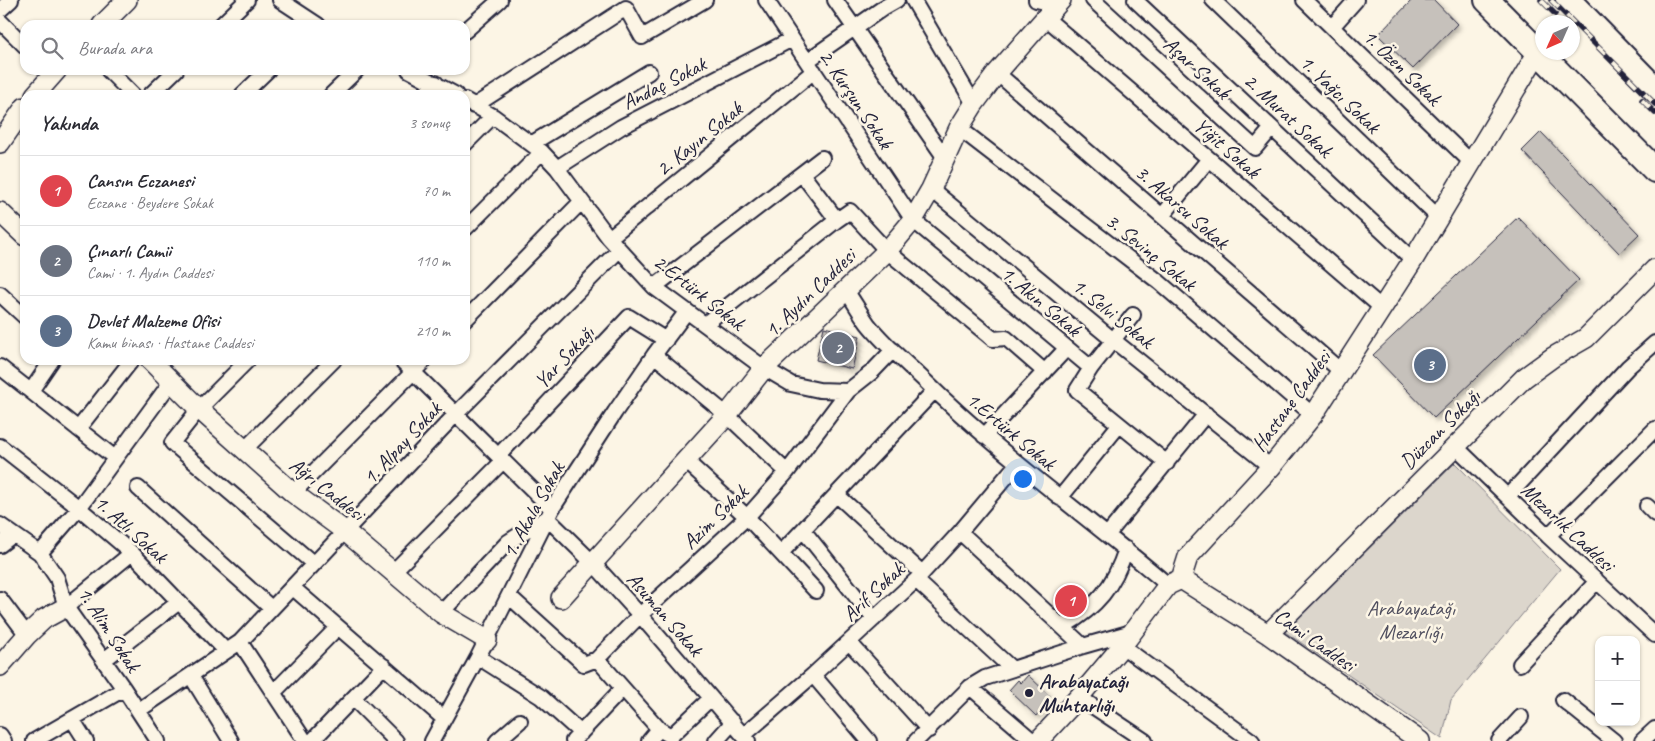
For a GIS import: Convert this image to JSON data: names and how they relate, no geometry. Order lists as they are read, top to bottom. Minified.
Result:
{"streets":{"main road":["1. Aydın Caddesi","Hastane Caddesi","Düzcan Sokağı","Ağrı Caddesi","Cami Caddesi"],"street":["1. Özen Sokak","Aşar Sokak","Andaç Sokak","1. Yağcı Sokak","2. Kurşun Sokak","2. Murat Sokak","2. Kayın Sokak","Yiğit Sokak","3. Akarsu Sokak","3. Sevinç Sokak","2.Ertürk Sokak","1. Akın Sokak","1. Selvi Sokak","Yar Sokağı","1.Ertürk Sokak","1. Alpay Sokak","1. Akala Sokak","Azim Sokak","Mezarlık Caddesi","1. Atlı Sokak","Arif Sokak","Asuman Sokak","1. Alim Sokak"]},"crossings":[["1. Özen Sokak","Hastane Caddesi"],["Aşar Sokak","2. Murat Sokak"],["Andaç Sokak","2. Kurşun Sokak"],["Andaç Sokak","2.Ertürk Sokak"],["1. Yağcı Sokak","Hastane Caddesi"],["2. Kurşun Sokak","2. Kayın Sokak"],["2. Kurşun Sokak","1. Aydın Caddesi"],["2. Kurşun Sokak","1. Akın Sokak"],["2. Murat Sokak","Hastane Caddesi"],["2. Kayın Sokak","2.Ertürk Sokak"],["Yiğit Sokak","1. Aydın Caddesi"],["Yiğit Sokak","Hastane Caddesi"],["3. Akarsu Sokak","1. Aydın Caddesi"],["3. Akarsu Sokak","Hastane Caddesi"],["3. Sevinç Sokak","1. Aydın Caddesi"],["3. Sevinç Sokak","Hastane Caddesi"],["2.Ertürk Sokak","1. Aydın Caddesi"],["2.Ertürk Sokak","1. Alpay Sokak"],["2.Ertürk Sokak","1. Akala Sokak"],["2.Ertürk Sokak","Azim Sokak"],["1. Aydın Caddesi","1. Akın Sokak"],["1. Aydın Caddesi","1. Selvi Sokak"],["1. Aydın Caddesi","1.Ertürk Sokak"],["1. Aydın Caddesi","Asuman Sokak"],["1. Selvi Sokak","Hastane Caddesi"],["Yar Sokağı","1. Akala Sokak"],["Yar Sokağı","Asuman Sokak"],["Hastane Caddesi","1.Ertürk Sokak"],["Hastane Caddesi","Cami Caddesi"],["Düzcan Sokağı","Mezarlık Caddesi"],["Düzcan Sokağı","Cami Caddesi"],["1.Ertürk Sokak","Arif Sokak"],["1.Ertürk Sokak","Cami Caddesi"],["1. Alpay Sokak","Ağrı Caddesi"],["1. Alpay Sokak","1. Atlı Sokak"],["1. Alpay Sokak","Asuman Sokak"],["1. Alpay Sokak","1. Alim Sokak"],["Ağrı Caddesi","1. Akala Sokak"],["1. Akala Sokak","Asuman Sokak"],["Azim Sokak","Asuman Sokak"],["Arif Sokak","Asuman Sokak"]],"parks":["Arabayatağı Mezarlığı"],"places":["Arabayatağı Muhtarlığı"],"north":"bottom left","page":{"search":"Burada ara","heading":["Yakında","3 sonuç"],"list":[{"mark":"1","name":"Cansın Eczanesi","note":"Eczane · Beydere Sokak","value":"70 m"},{"mark":"2","name":"Çınarlı Camii","note":"Cami · 1. Aydın Caddesi","value":"110 m"},{"mark":"3","name":"Devlet Malzeme Ofisi","note":"Kamu binası · Hastane Caddesi","value":"210 m"}],"pins":["2","3","1"],"map_buttons":["+","−"]}}
